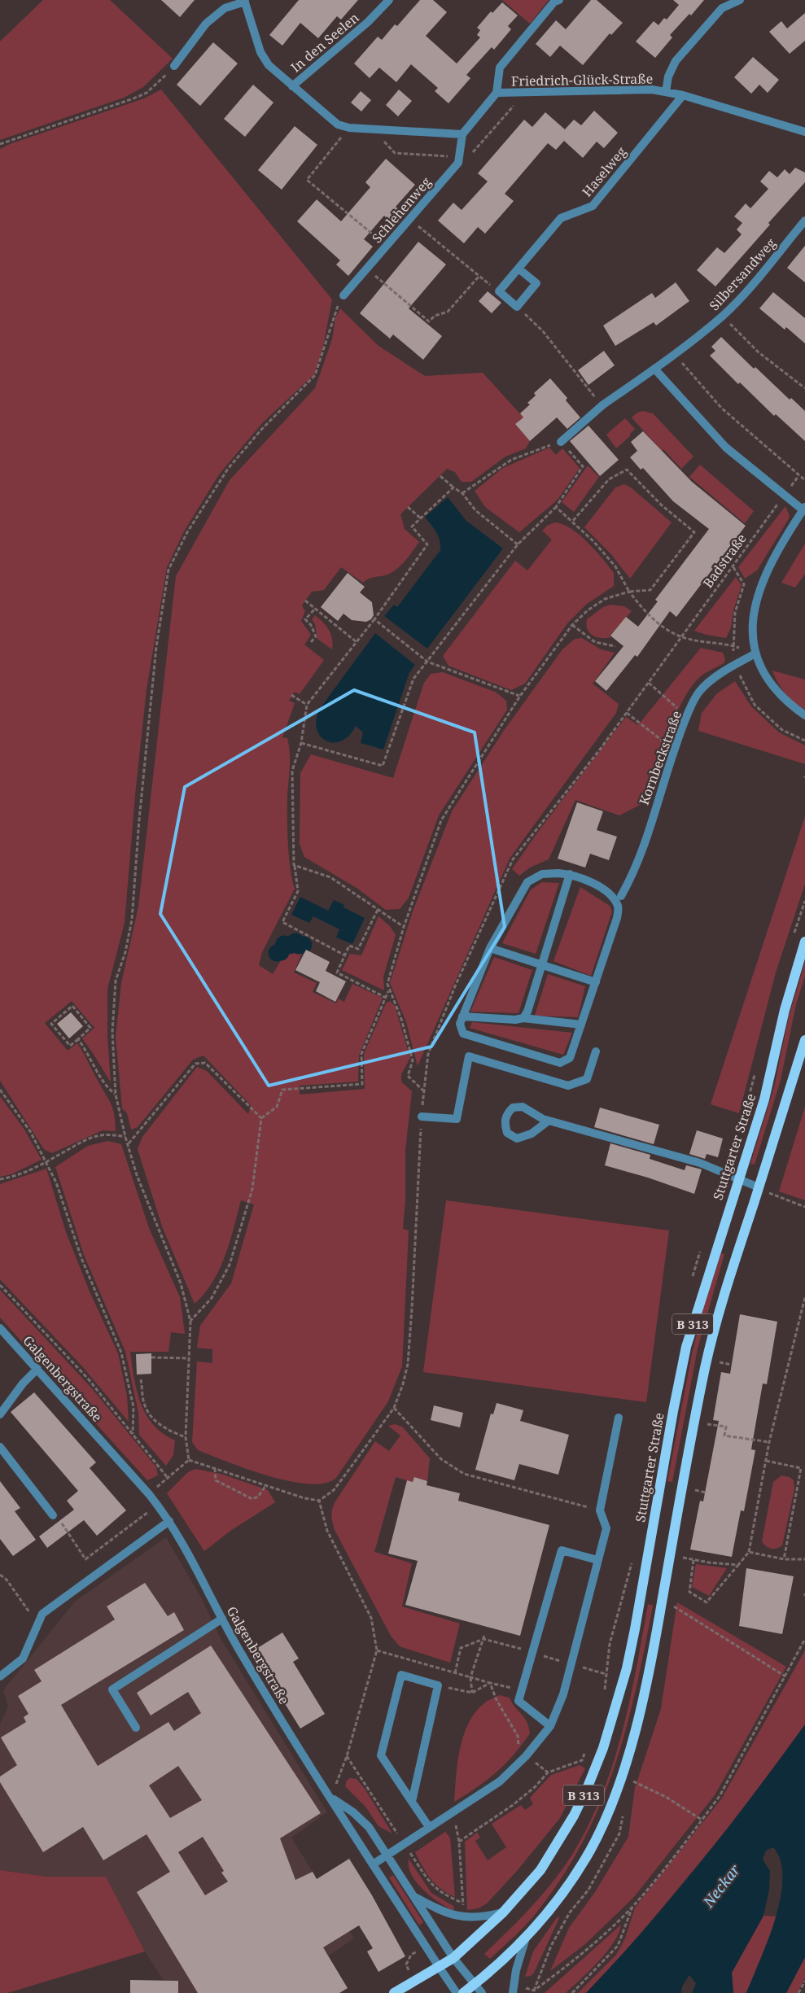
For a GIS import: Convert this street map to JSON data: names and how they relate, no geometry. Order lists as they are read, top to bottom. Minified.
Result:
{"streets":{"main road":["Stuttgarter Straße","B 313"],"street":["In den Seelen","Friedrich-Glück-Straße","Haselweg","Schlehenweg","Silbersandweg","Kornbeckstraße","Galgenbergstraße"],"path":["Badstraße"]},"crossings":[["Friedrich-Glück-Straße","Haselweg"],["Friedrich-Glück-Straße","Schlehenweg"],["Stuttgarter Straße","B 313"],["Stuttgarter Straße","Galgenbergstraße"],["B 313","Galgenbergstraße"]],"water":["Neckar"]}
